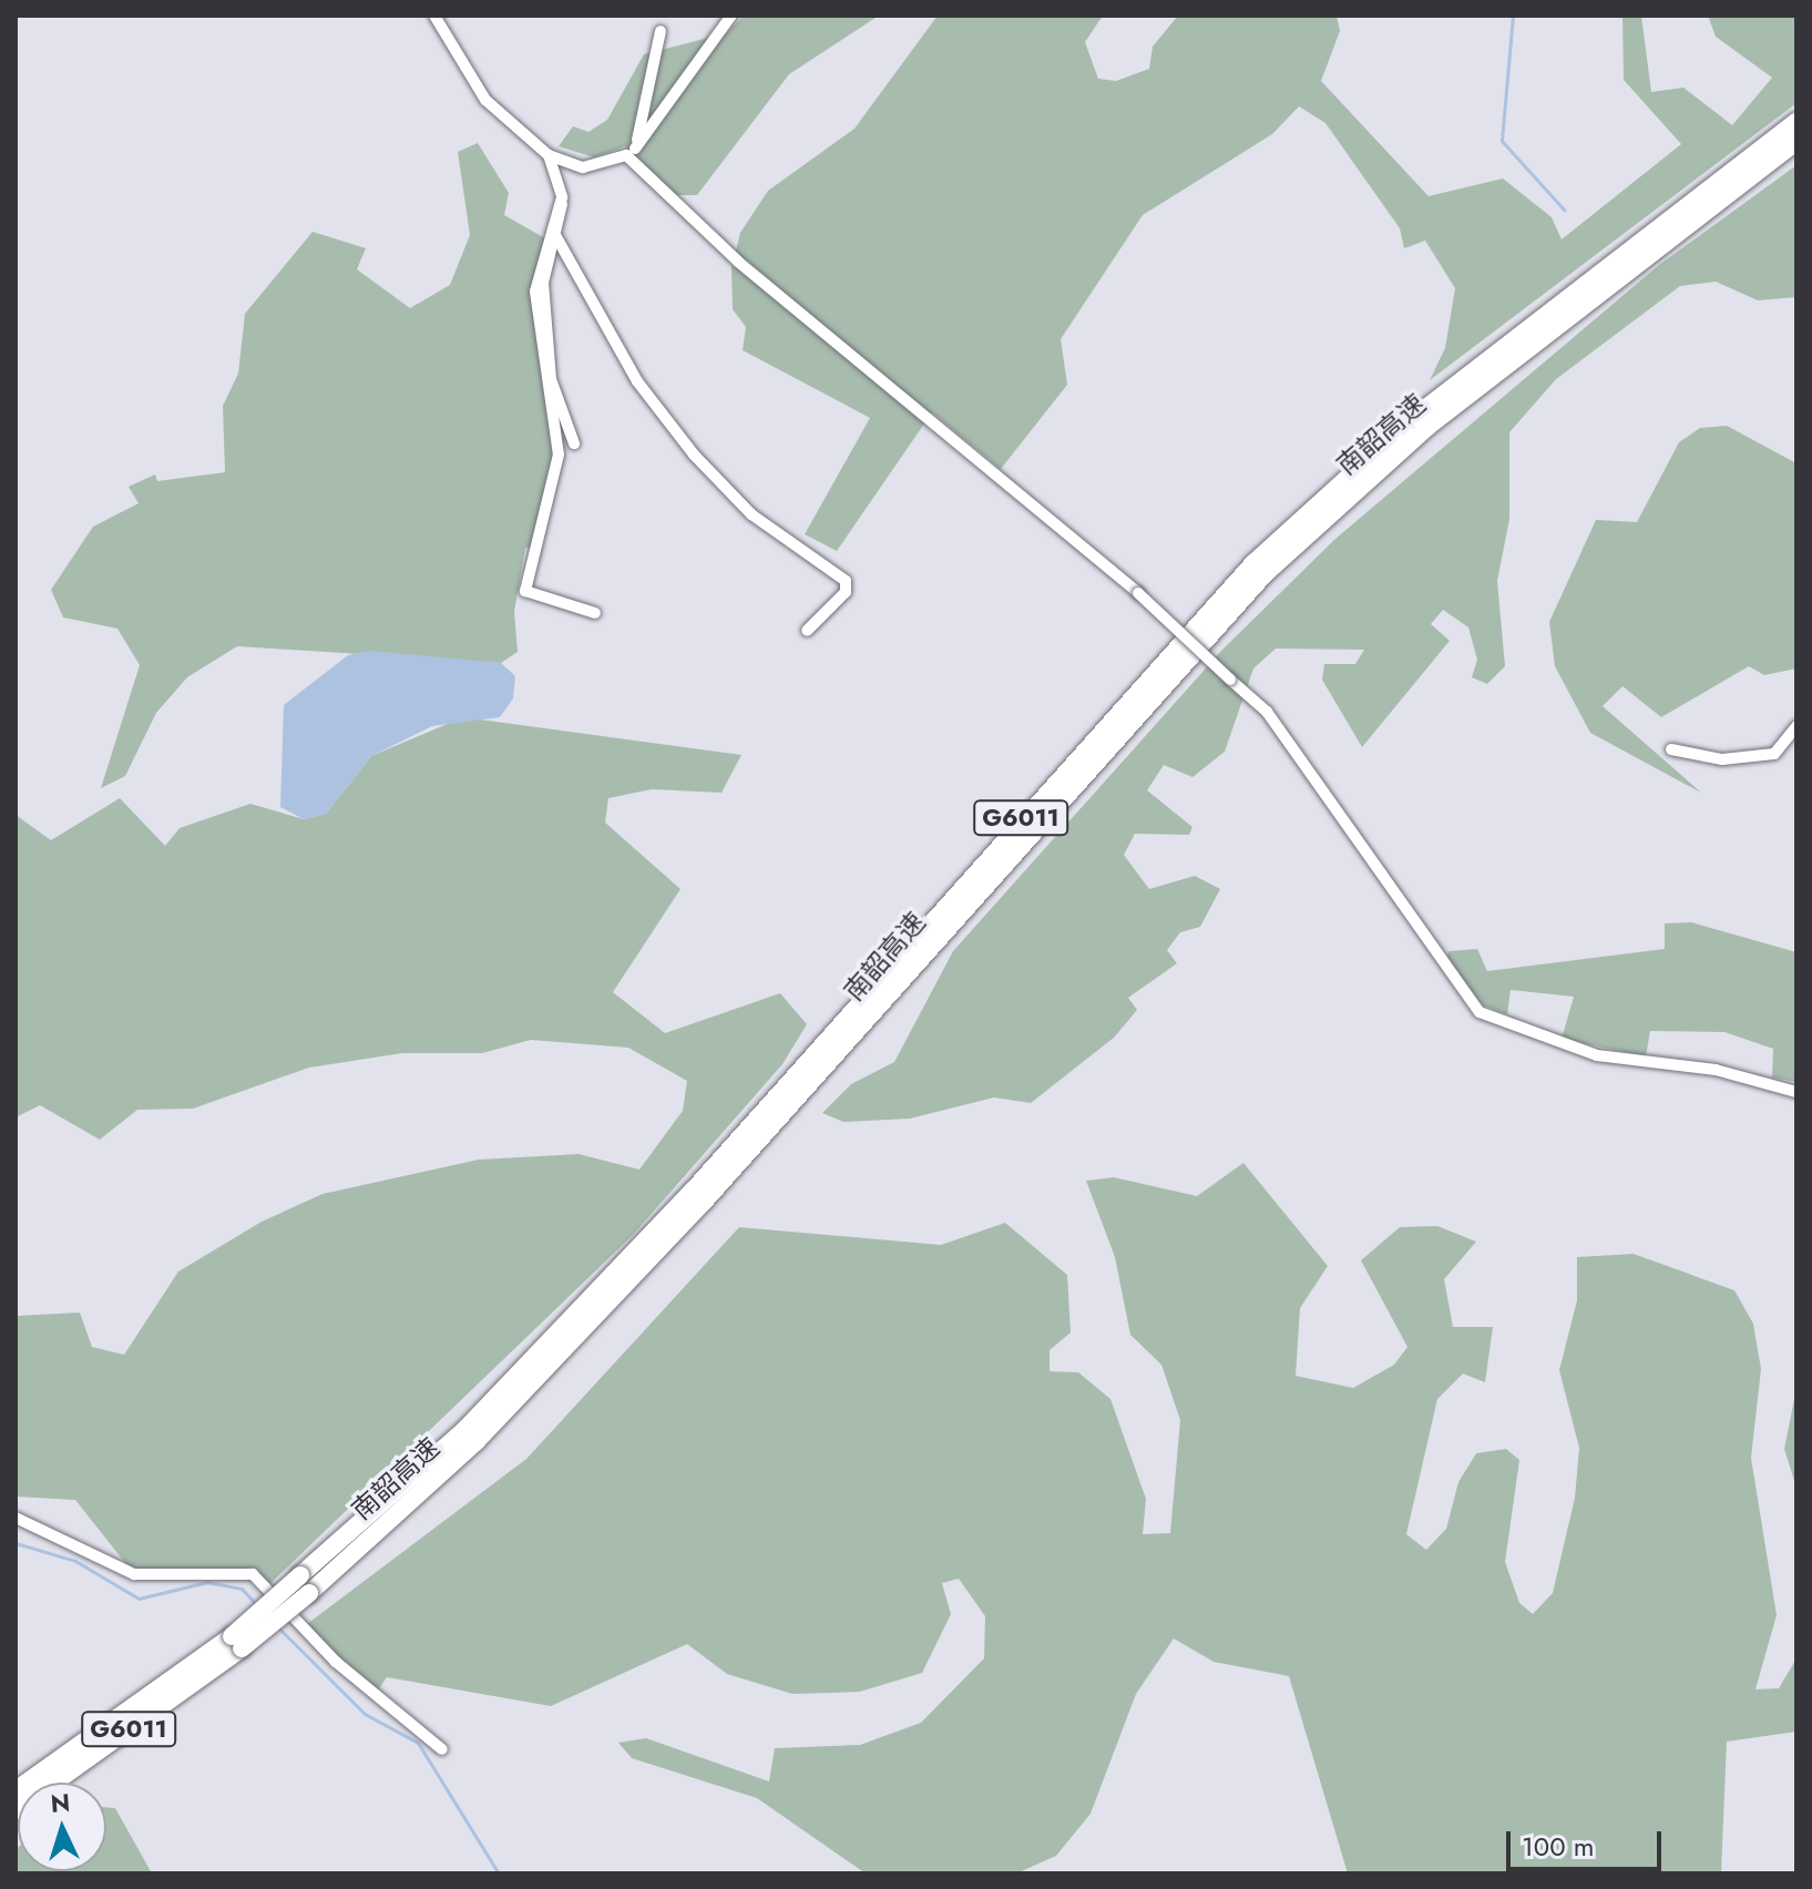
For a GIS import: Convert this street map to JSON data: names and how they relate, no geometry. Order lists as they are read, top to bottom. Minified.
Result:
{"streets":{"highway":["南韶高速","G6011"]},"scale_bar":"100 m","north":"top"}
